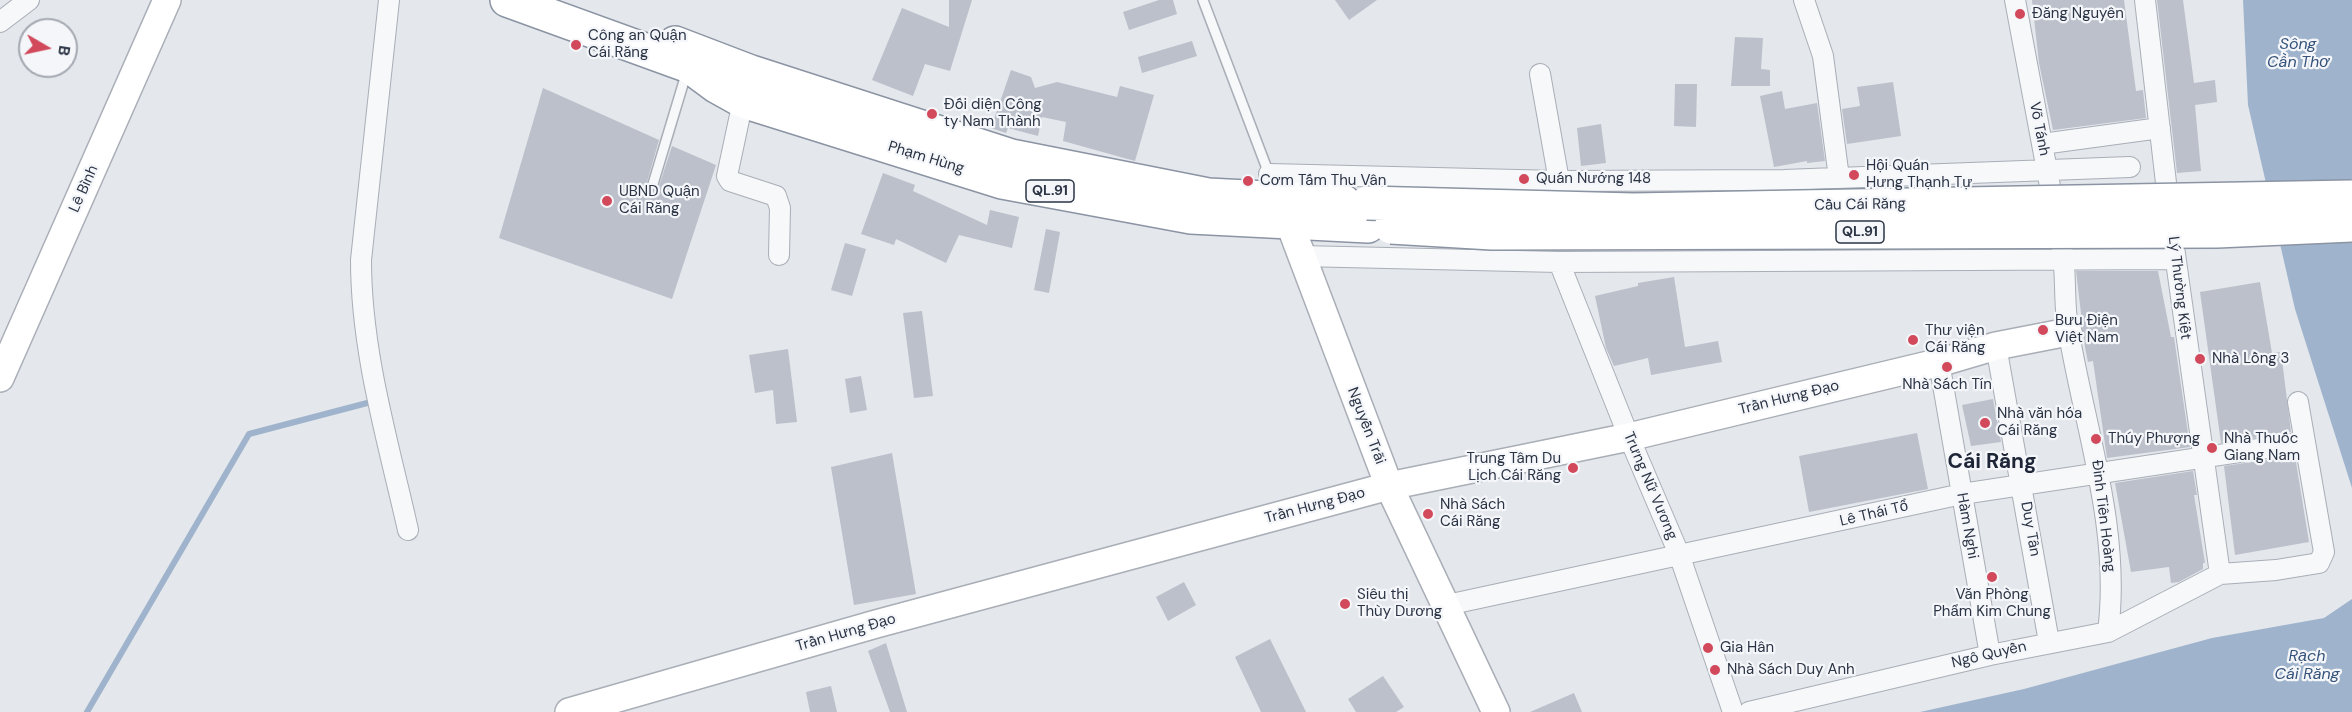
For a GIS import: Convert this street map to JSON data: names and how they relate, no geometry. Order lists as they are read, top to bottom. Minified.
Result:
{"streets":{"highway":["Phạm Hùng","QL.91","Cầu Cái Răng"],"street":["Võ Tánh","Lê Bình","Lý Thường Kiệt","Trần Hưng Đạo","Nguyễn Trãi","Trưng Nữ Vương","Lê Thái Tổ","Đinh Tiên Hoàng","Hàm Nghi","Duy Tân","Ngô Quyền"]},"crossings":[["Võ Tánh","Đinh Tiên Hoàng"],["Phạm Hùng","Cầu Cái Răng"],["Phạm Hùng","Nguyễn Trãi"],["Lý Thường Kiệt","Lê Thái Tổ"],["Lý Thường Kiệt","Ngô Quyền"],["Trần Hưng Đạo","Nguyễn Trãi"],["Trần Hưng Đạo","Trưng Nữ Vương"],["Trần Hưng Đạo","Đinh Tiên Hoàng"],["Trần Hưng Đạo","Hàm Nghi"],["Trần Hưng Đạo","Duy Tân"],["Nguyễn Trãi","Lê Thái Tổ"],["Trưng Nữ Vương","Lê Thái Tổ"],["Lê Thái Tổ","Đinh Tiên Hoàng"],["Lê Thái Tổ","Hàm Nghi"],["Lê Thái Tổ","Duy Tân"],["Đinh Tiên Hoàng","Ngô Quyền"],["Hàm Nghi","Ngô Quyền"],["Duy Tân","Ngô Quyền"]],"districts":["Cái Răng"],"water":["Sông Cần Thơ","Rạch Cái Răng"],"places":["Đăng Nguyên","Công an Quận Cái Răng","Đối diện Công ty Nam Thành","Hội Quán Hưng Thạnh Tự","Quán Nướng 148","Cơm Tấm Thu Vân","UBND Quận Cái Răng","Bưu Điện Việt Nam","Thư viện Cái Răng","Nhà Lồng 3","Nhà Sách Tín","Nhà văn hóa Cái Răng","Thúy Phượng","Nhà Thuốc Giang Nam","Trung Tâm Du Lịch Cái Răng","Nhà Sách Cái Răng","Văn Phòng Phẩm Kim Chung","Siêu thị Thùy Dương","Gia Hân","Nhà Sách Duy Anh"],"north":"right"}
